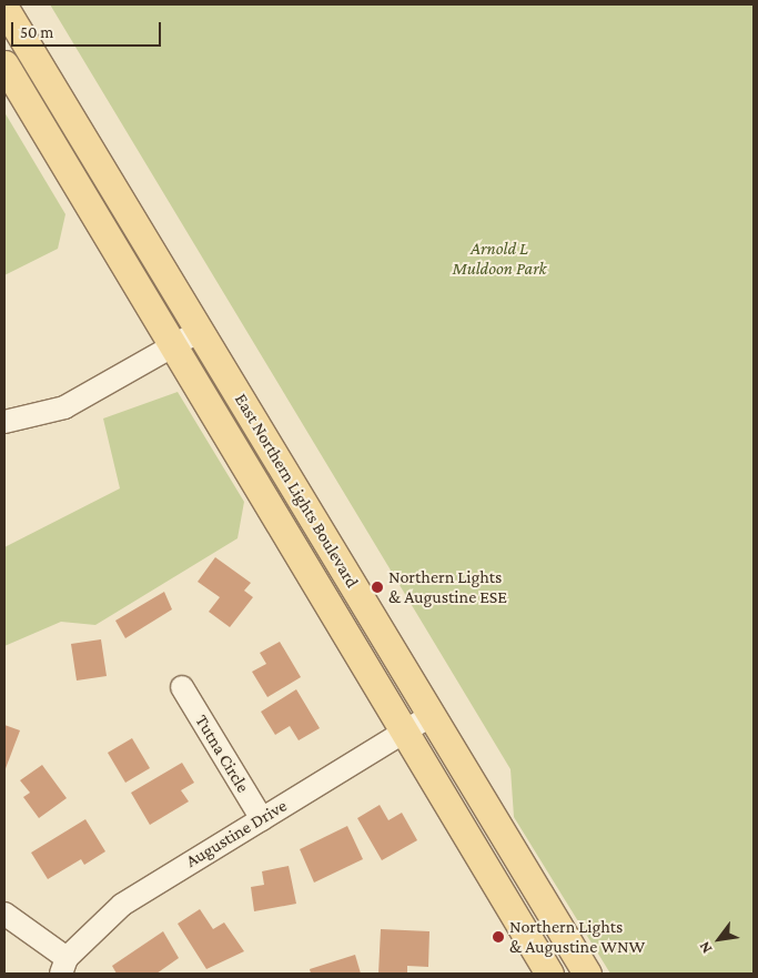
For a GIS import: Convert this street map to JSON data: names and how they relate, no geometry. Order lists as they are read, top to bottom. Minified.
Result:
{"streets":{"main road":["East Northern Lights Boulevard"],"street":["Tutna Circle","Augustine Drive"]},"crossings":[["East Northern Lights Boulevard","Augustine Drive"],["Tutna Circle","Augustine Drive"]],"parks":["Arnold L Muldoon Park"],"places":["Northern Lights & Augustine ESE","Northern Lights & Augustine WNW"],"scale_bar":"50 m","north":"bottom left"}
